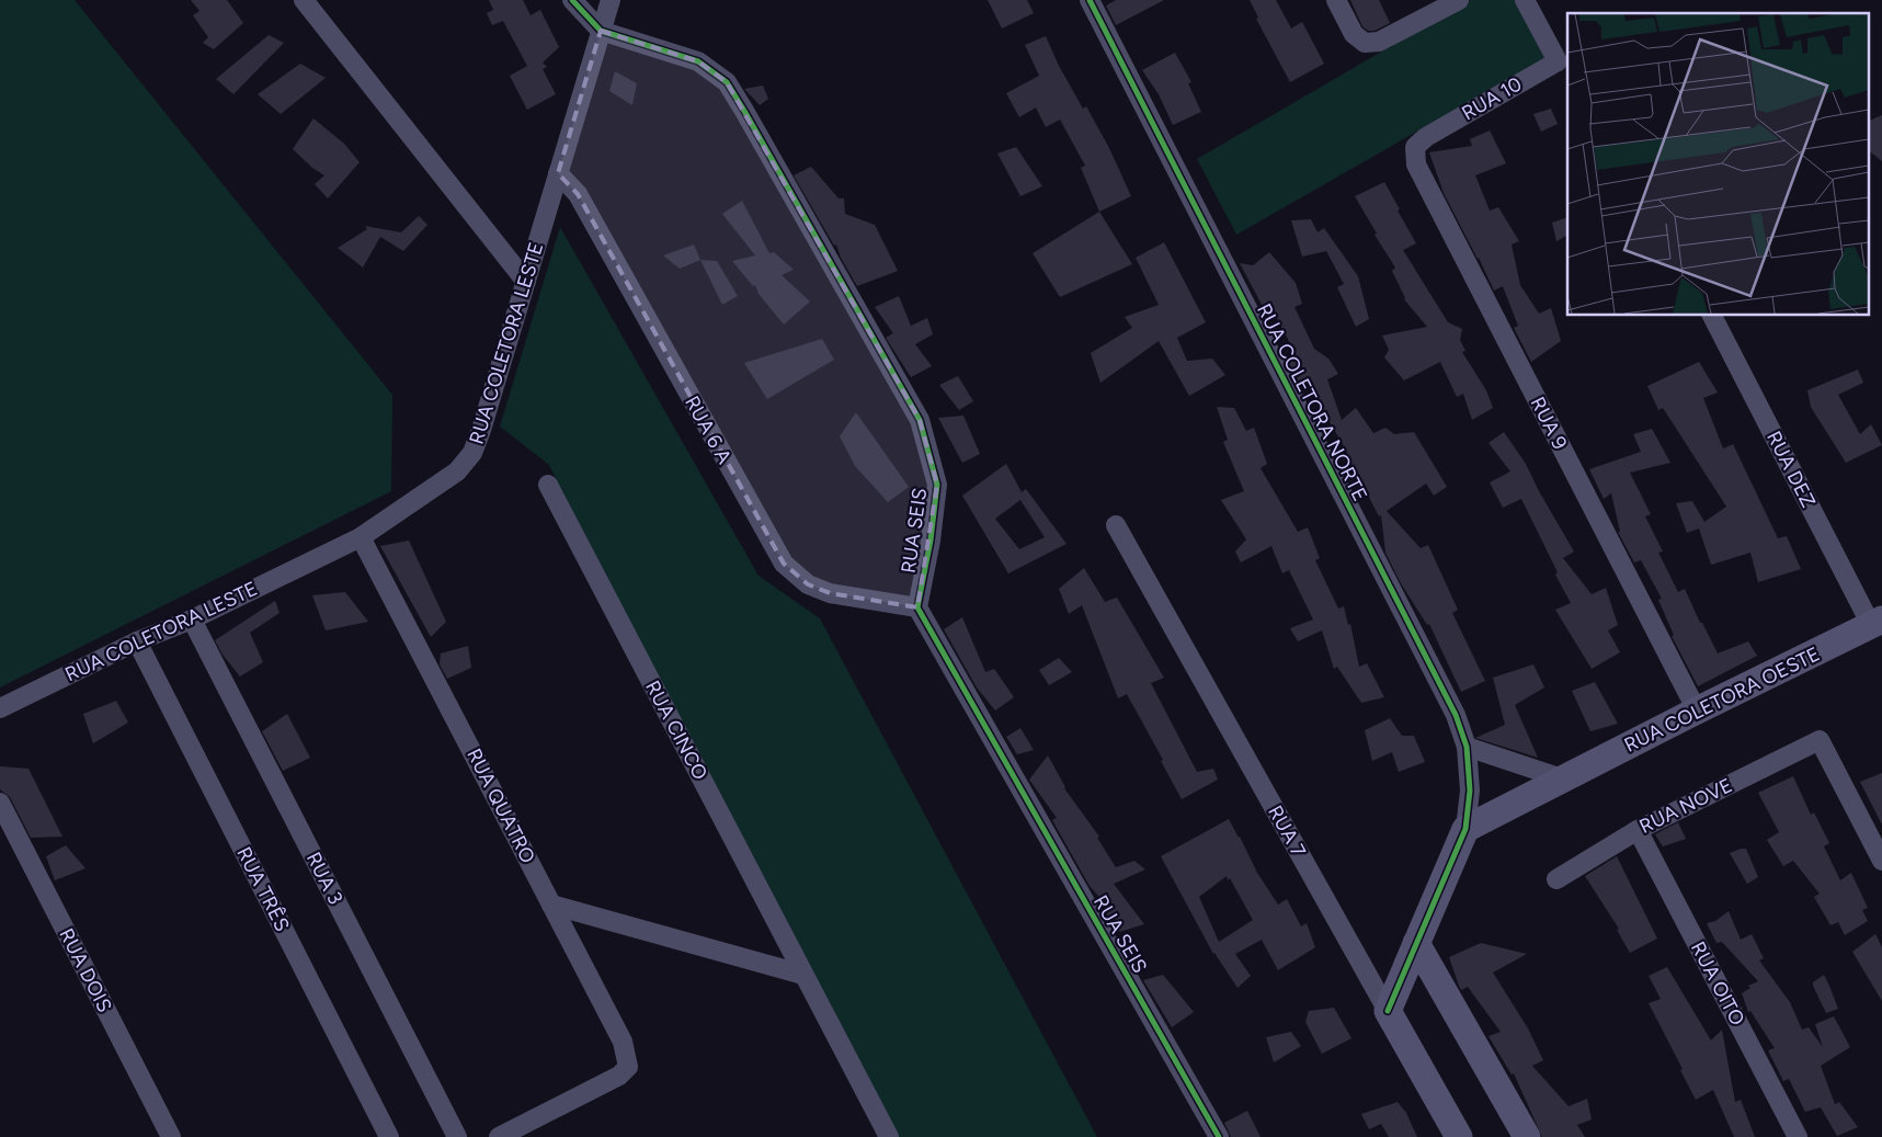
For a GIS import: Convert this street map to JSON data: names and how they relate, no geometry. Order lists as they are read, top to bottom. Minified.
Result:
{"streets":{"street":["RUA 10","RUA COLETORA LESTE","RUA COLETORA NORTE","RUA 9","RUA 6 A","RUA DEZ","RUA SEIS","RUA COLETORA OESTE","RUA CINCO","RUA QUATRO","RUA NOVE","RUA 7","RUA 3","RUA TRÊS","RUA DOIS","RUA OITO"]},"crossings":[["RUA 10","RUA 9"],["RUA COLETORA LESTE","RUA 6 A"],["RUA COLETORA LESTE","RUA SEIS"],["RUA COLETORA LESTE","RUA QUATRO"],["RUA COLETORA LESTE","RUA 3"],["RUA COLETORA LESTE","RUA TRÊS"],["RUA COLETORA NORTE","RUA COLETORA OESTE"],["RUA 9","RUA COLETORA OESTE"],["RUA 6 A","RUA SEIS"],["RUA DEZ","RUA COLETORA OESTE"],["RUA NOVE","RUA OITO"]]}
